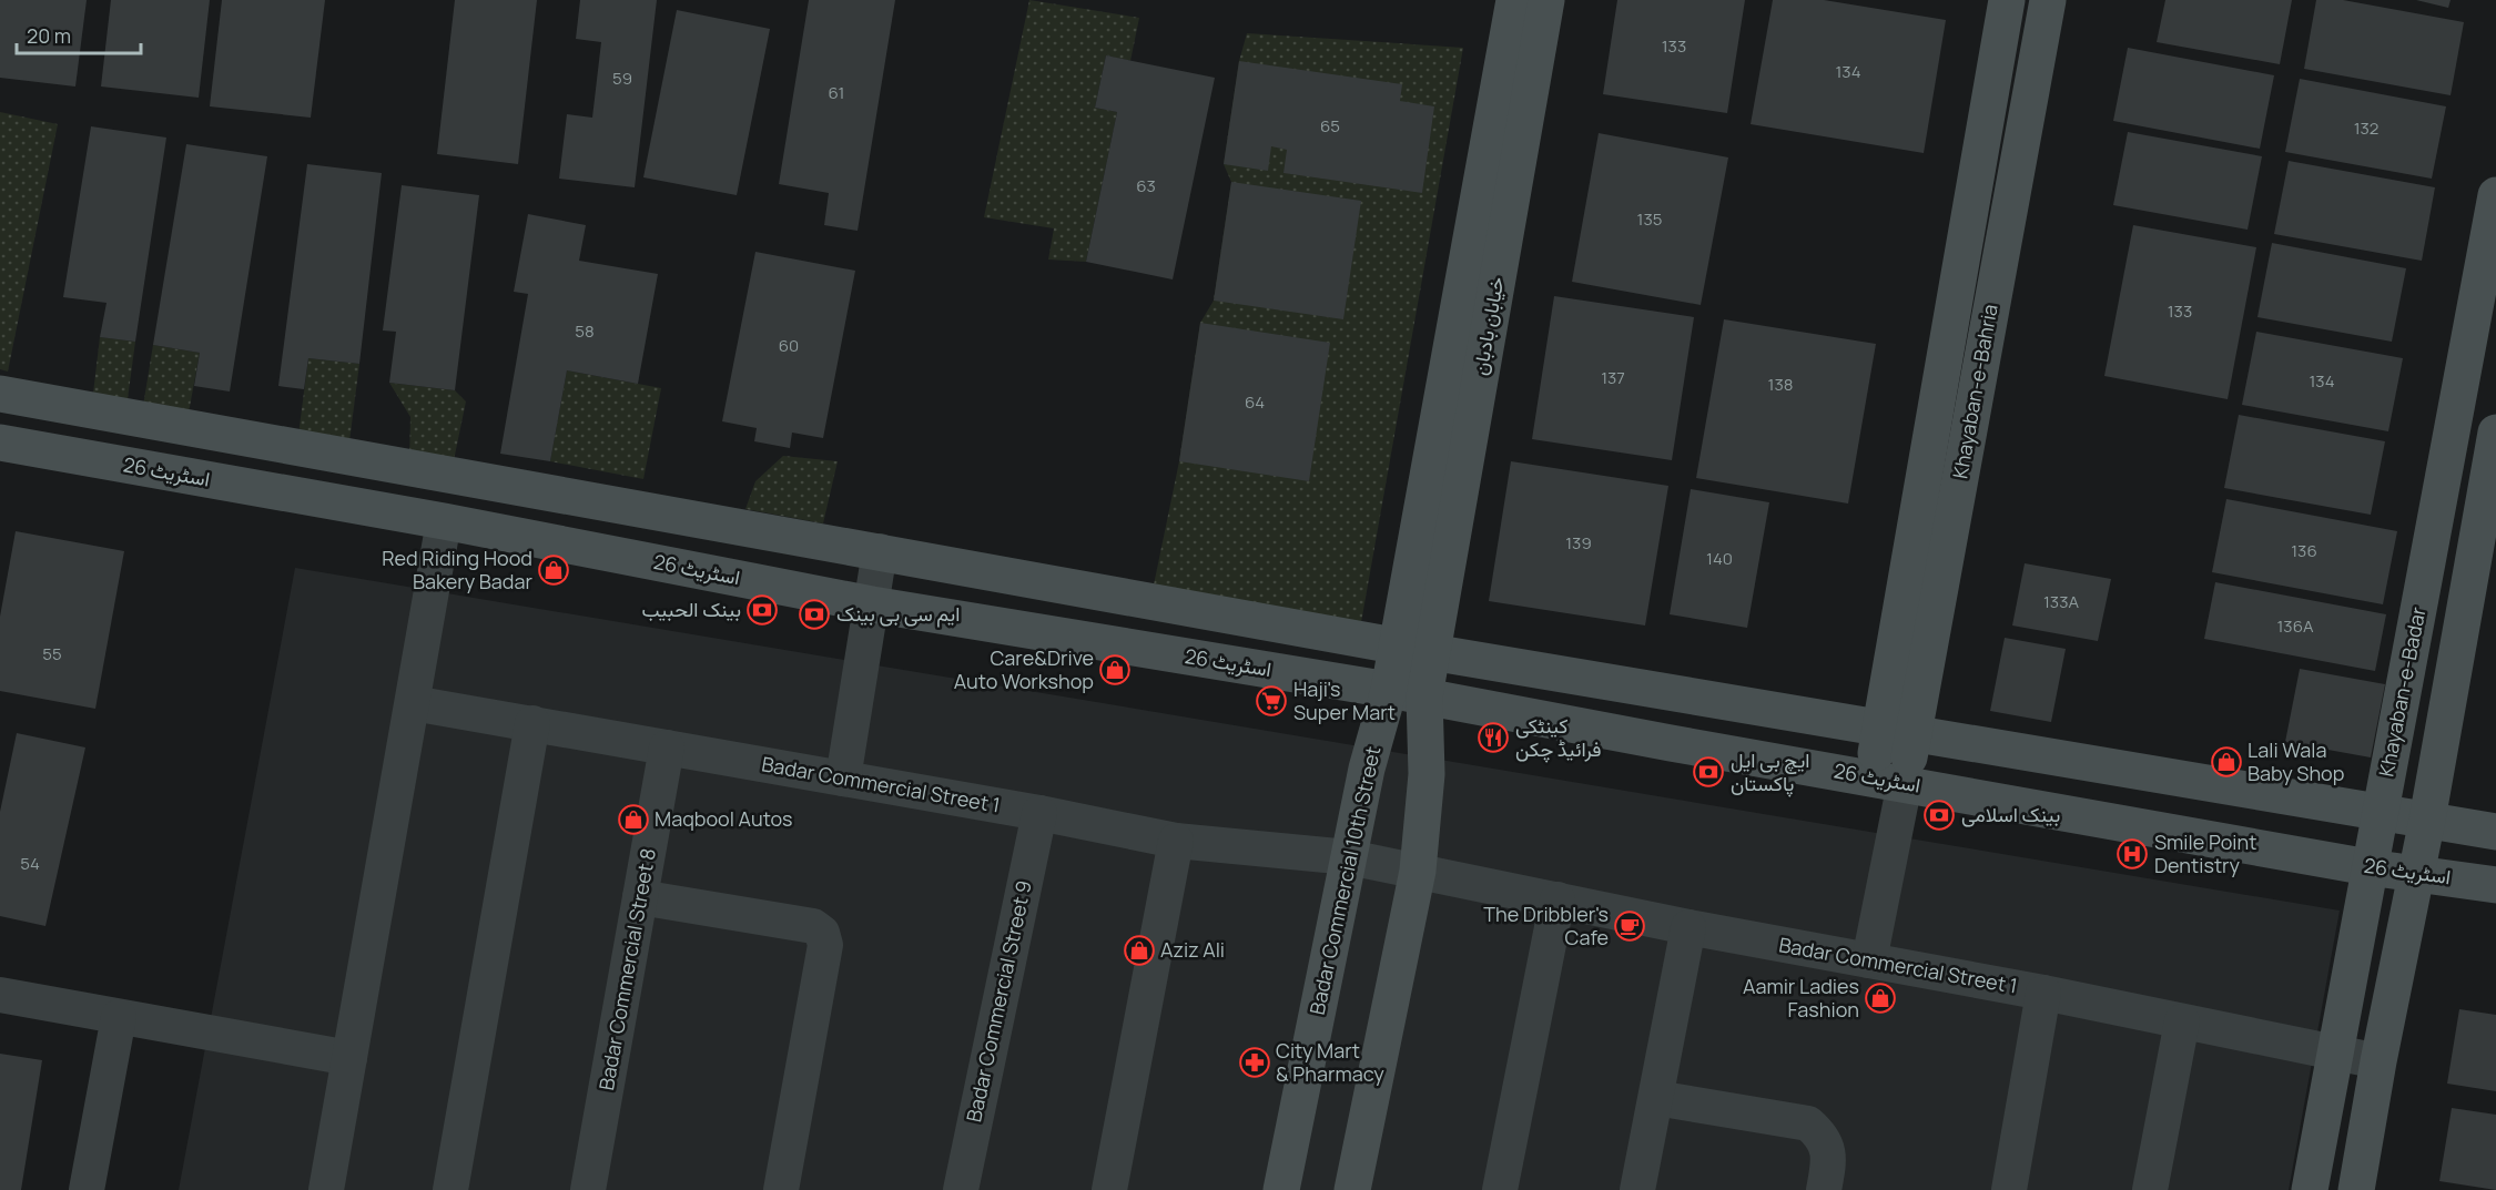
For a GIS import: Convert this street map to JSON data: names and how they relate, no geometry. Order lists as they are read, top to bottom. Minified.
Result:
{"streets":{"main road":["خیابان بادبان","Khayaban-e-Bahria","اسٹریٹ 26","Khayaban-e-Badar","Badar Commercial 10th Street"],"street":["Badar Commercial Street 1","Badar Commercial Street 8","Badar Commercial Street 9"]},"crossings":[["خیابان بادبان","Badar Commercial 10th Street"],["Khayaban-e-Bahria","اسٹریٹ 26"],["اسٹریٹ 26","Khayaban-e-Badar"],["اسٹریٹ 26","Badar Commercial 10th Street"],["Khayaban-e-Badar","Badar Commercial Street 1"],["Badar Commercial Street 1","Badar Commercial 10th Street"],["Badar Commercial Street 1","Badar Commercial Street 8"],["Badar Commercial Street 1","Badar Commercial Street 9"]],"places":{"shop":["Red Riding Hood Bakery Badar","Care&Drive Auto Workshop","Lali Wala Baby Shop","Maqbool Autos","Aziz Ali","Aamir Ladies Fashion"],"bank":["بينک الحبيب","ایم سی بی بینک","ایچ بی ایل پاکستان","بینک اسلامی"],"supermarket":["Haji's Super Mart"],"restaurant":["کینٹکی فرائیڈ چکن"],"hospital":["Smile Point Dentistry"],"cafe":["The Dribbler's Cafe"],"pharmacy":["City Mart & Pharmacy"]},"house_numbers":["133","134","59","61","65","132","63","135","133","58","60","137","134","138","64","139","136","140","133A","136A","55","54"],"scale_bar":"20 m"}
